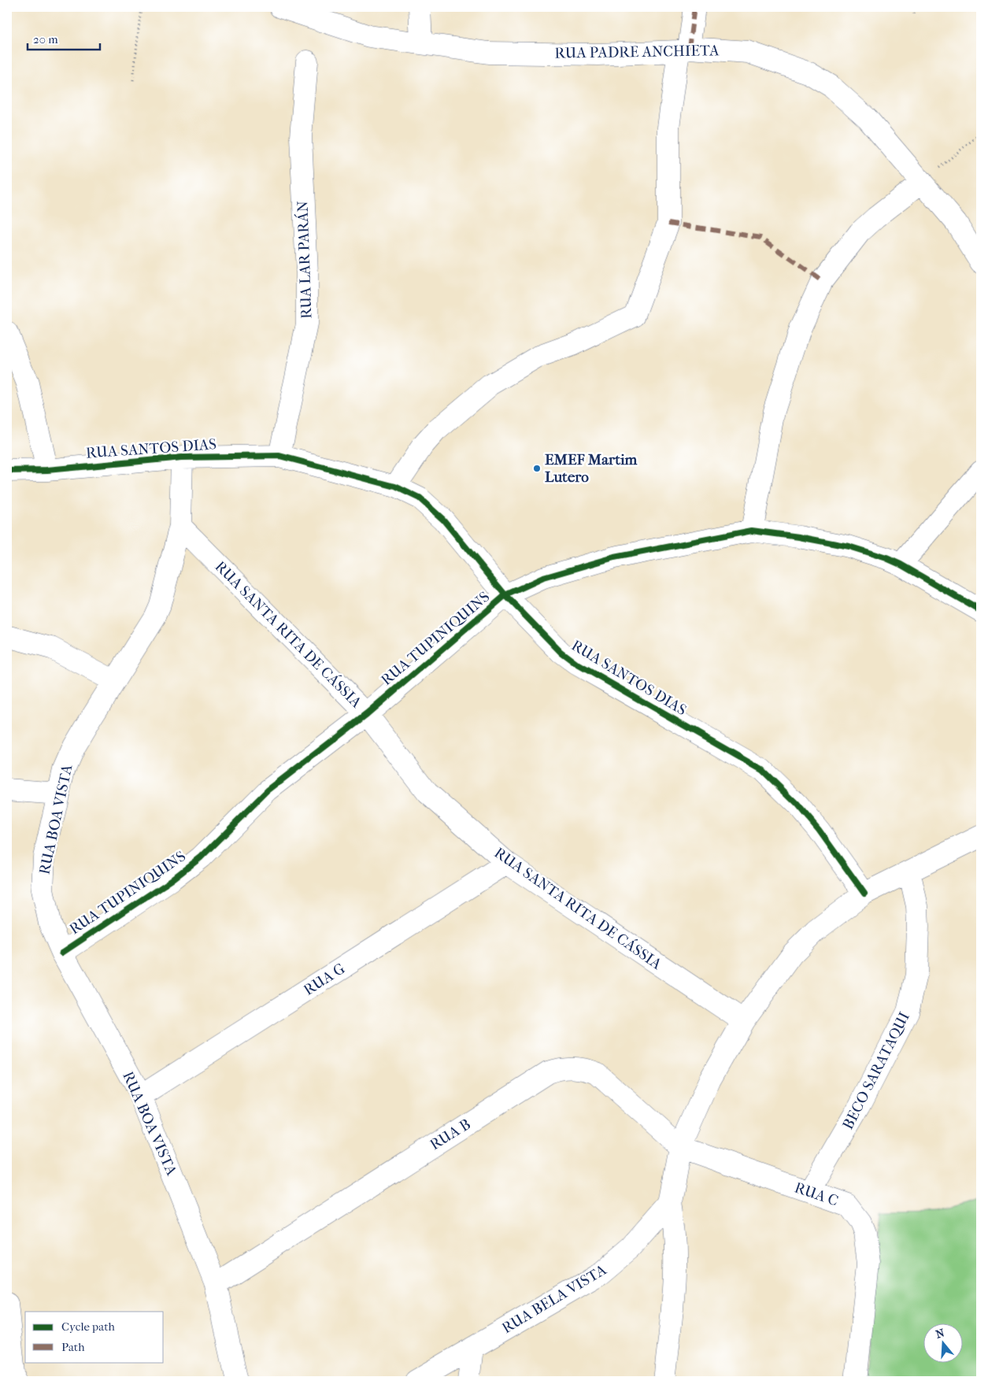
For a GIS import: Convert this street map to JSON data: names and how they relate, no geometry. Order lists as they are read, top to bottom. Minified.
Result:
{"streets":{"street":["RUA PADRE ANCHIETA","RUA LAR PARÁN","RUA SANTOS DIAS","RUA SANTA RITA DE CÁSSIA","RUA TUPINIQUINS","RUA BOA VISTA","RUA G","BECO SARATAQUI","RUA B","RUA C","RUA BELA VISTA"]},"crossings":[["RUA LAR PARÁN","RUA SANTOS DIAS"],["RUA SANTOS DIAS","RUA TUPINIQUINS"],["RUA SANTOS DIAS","RUA BOA VISTA"],["RUA SANTA RITA DE CÁSSIA","RUA TUPINIQUINS"],["RUA SANTA RITA DE CÁSSIA","RUA BOA VISTA"],["RUA SANTA RITA DE CÁSSIA","RUA G"],["RUA TUPINIQUINS","RUA BOA VISTA"],["RUA BOA VISTA","RUA G"],["RUA BOA VISTA","RUA B"],["BECO SARATAQUI","RUA C"],["RUA B","RUA C"]],"places":["EMEF Martim Lutero"],"legend":["Cycle path","Path"],"scale_bar":"20 m","north":"top"}
